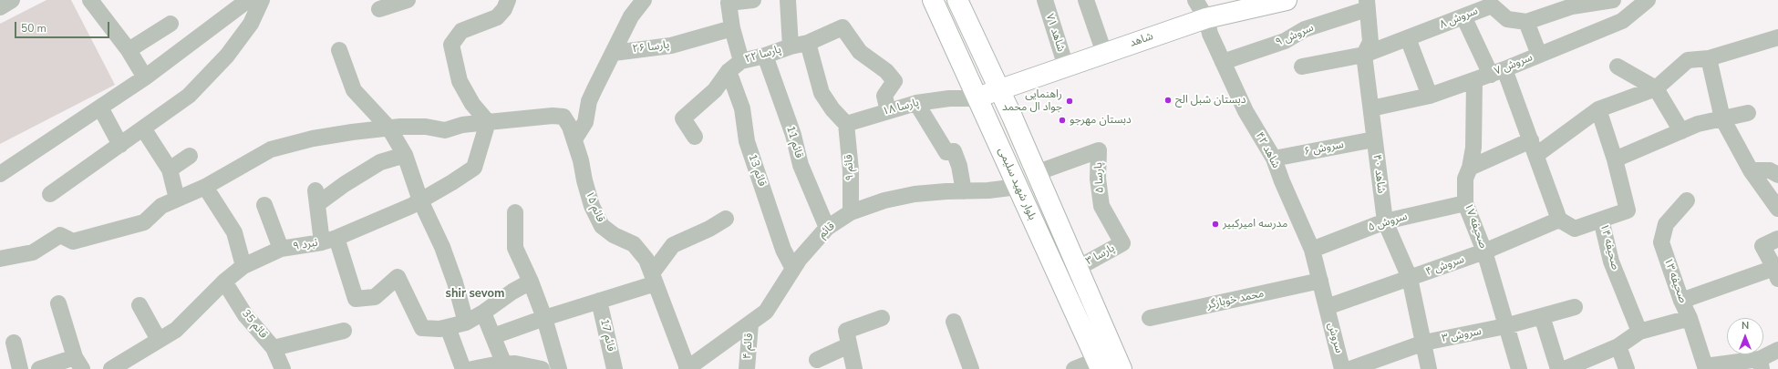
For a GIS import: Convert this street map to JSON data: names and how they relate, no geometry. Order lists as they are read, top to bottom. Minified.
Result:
{"streets":{"main road":["شاهد","بلوار شهید سلیمی"],"street":["سروش ۸","شاهد ۷۱","سروش ۹","پارسا ۲۶","پارسا ۲۲","سروش ۷","پارسا ۱۸","قائم 11","سروش ۶","شاهد ۴۲","قائم ۹","قائم 13","شاهد ۴۰","پارسا ۵","قائم ۱۵","سروش ۵","صحیفه ۱۷","قائم","نبرد ۹","صحیفه ۱۴","پارسا ۳","سروش ۴","صحیفه ۱۳","محمد خوبازگر","قائم 35","قائم 17","سروش ۳","سروش","قائم ۴"]},"crossings":[["سروش ۸","شاهد ۴۰"],["شاهد ۷۱","شاهد"],["سروش ۹","شاهد ۴۲"],["سروش ۹","شاهد ۴۰"],["شاهد","پارسا ۱۸"],["شاهد","شاهد ۴۲"],["شاهد","بلوار شهید سلیمی"],["پارسا ۲۲","پارسا ۱۸"],["پارسا ۲۲","قائم 11"],["پارسا ۲۲","قائم 13"],["سروش ۷","شاهد ۴۰"],["سروش ۷","صحیفه ۱۷"],["پارسا ۱۸","قائم ۹"],["پارسا ۱۸","بلوار شهید سلیمی"],["قائم 11","قائم"],["سروش ۶","شاهد ۴۲"],["سروش ۶","شاهد ۴۰"],["شاهد ۴۲","سروش ۵"],["شاهد ۴۲","سروش ۴"],["شاهد ۴۲","محمد خوبازگر"],["شاهد ۴۲","سروش"],["قائم ۹","قائم"],["قائم 13","قائم"],["شاهد ۴۰","سروش ۵"],["شاهد ۴۰","سروش ۴"],["شاهد ۴۰","سروش ۳"],["پارسا ۵","بلوار شهید سلیمی"],["پارسا ۵","پارسا ۳"],["بلوار شهید سلیمی","قائم"],["بلوار شهید سلیمی","پارسا ۳"],["قائم ۱۵","قائم"],["قائم ۱۵","نبرد ۹"],["سروش ۵","صحیفه ۱۷"],["صحیفه ۱۷","سروش ۴"],["صحیفه ۱۷","سروش ۳"],["قائم","قائم ۴"],["نبرد ۹","قائم 35"],["سروش ۴","سروش"]],"districts":["shir sevom"],"places":["دبستان شبل الح","راهنمایی جواد ال محمد","دبستان مهرجو","مدرسه امیرکبیر"],"scale_bar":"50 m","north":"top"}
